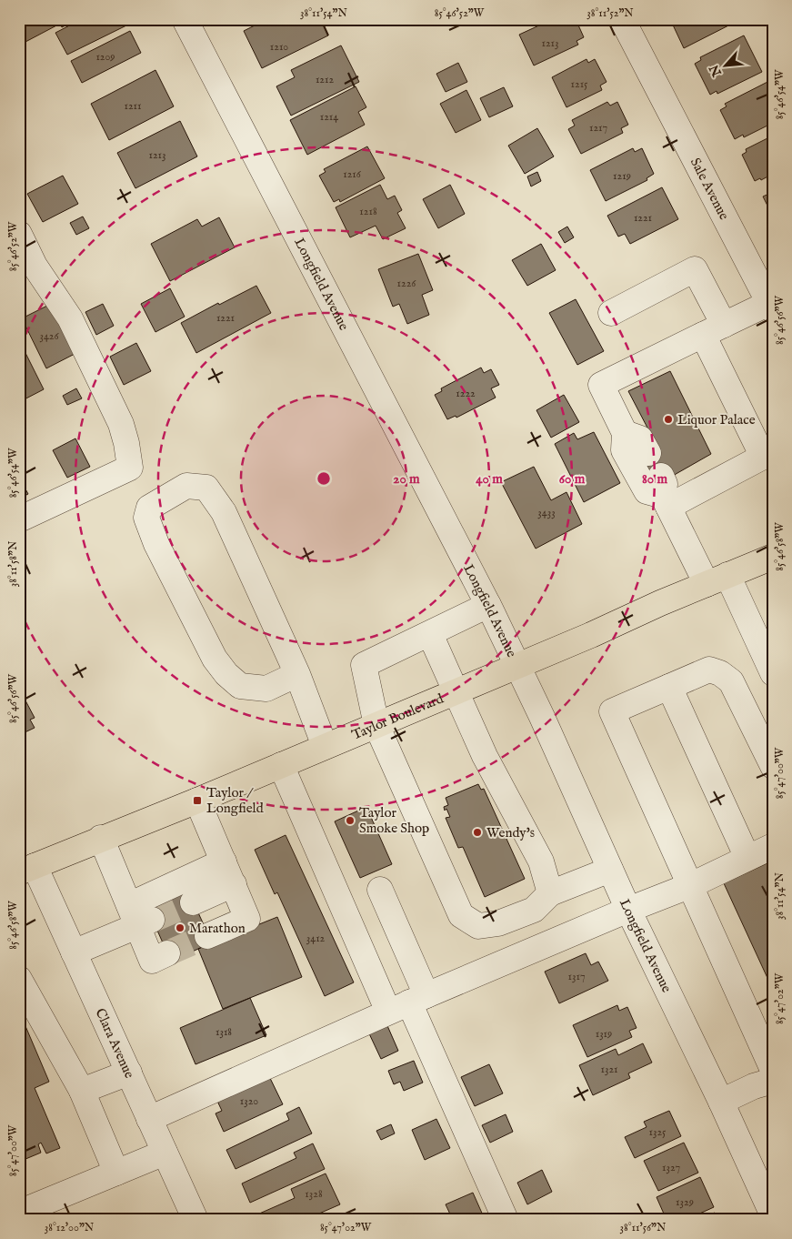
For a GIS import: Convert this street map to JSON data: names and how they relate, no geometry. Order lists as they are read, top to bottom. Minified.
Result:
{"streets":{"main road":["Taylor Boulevard"],"street":["Sale Avenue","Longfield Avenue","Clara Avenue"]},"crossings":[["Longfield Avenue","Taylor Boulevard"],["Taylor Boulevard","Clara Avenue"]],"places":{"other":["Liquor Palace","Taylor Smoke Shop","Wendy's","Marathon"],"transit":["Taylor / Longfield"]},"house_numbers":["1213","1210","1209","1212","1215","1211","1214","1217","1213","1216","1219","1218","1221","1226","1221","3426","1222","3433","3412","1317","1318","1319","1321","1320","1325","1327","1328","1329"],"north":"bottom left","coordinates":["38°11'54\"N","85°46'52\"W","38°11'52\"N","85°46'54\"W","85°46'56\"W","85°46'58\"W","38°11'58\"N","85°47'00\"W","85°47'02\"W","38°12'00\"N","38°11'56\"N"],"rings":["20 m","40 m","60 m","80 m"]}
